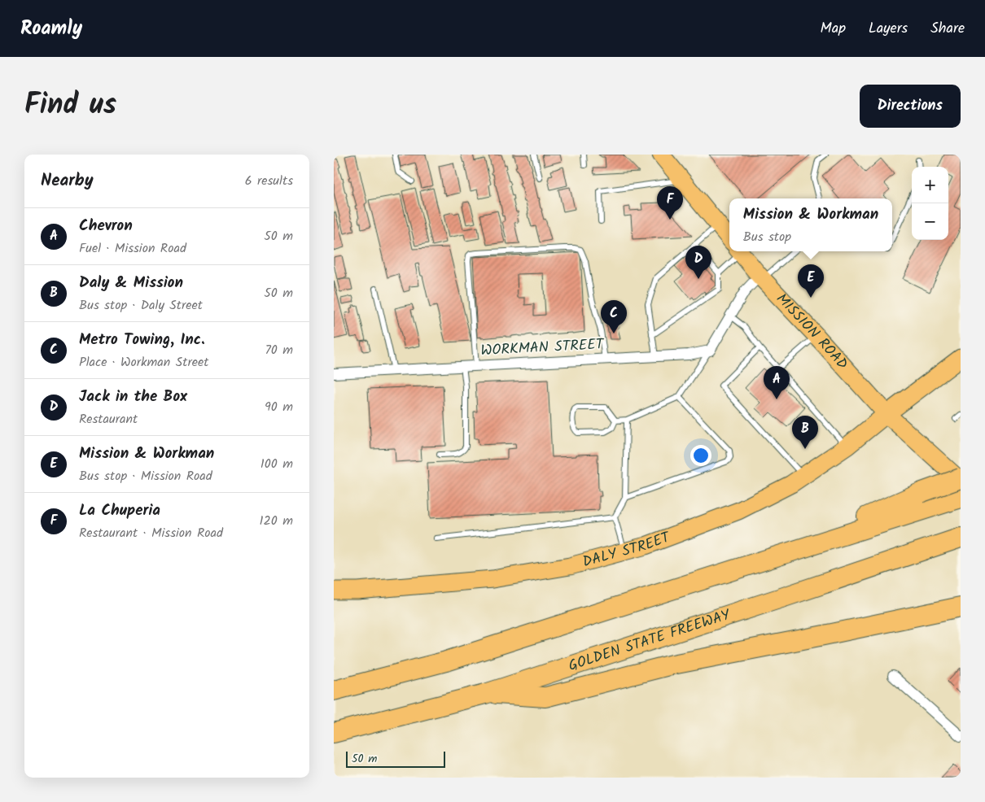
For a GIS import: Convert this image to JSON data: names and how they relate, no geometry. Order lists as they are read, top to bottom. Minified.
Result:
{"streets":{"highway":["GOLDEN STATE FREEWAY"],"main road":["MISSION ROAD","DALY STREET"],"street":["WORKMAN STREET"]},"crossings":[["MISSION ROAD","DALY STREET"]],"scale_bar":"50 m","page":{"header":"Roamly","nav":["Map","Layers","Share"],"title":"Find us","buttons":"Directions","heading":["Nearby","6 results"],"map_buttons":["+","−"],"pins":["F","D","E","C","A","B"],"popup":["Mission & Workman","Bus stop"],"list":[{"mark":"A","name":"Chevron","note":"Fuel · Mission Road","value":"50 m"},{"mark":"B","name":"Daly & Mission","note":"Bus stop · Daly Street","value":"50 m"},{"mark":"C","name":"Metro Towing, Inc.","note":"Place · Workman Street","value":"70 m"},{"mark":"D","name":"Jack in the Box","note":"Restaurant","value":"90 m"},{"mark":"E","name":"Mission & Workman","note":"Bus stop · Mission Road","value":"100 m"},{"mark":"F","name":"La Chuperia","note":"Restaurant · Mission Road","value":"120 m"}],"scale":"50 m"}}
